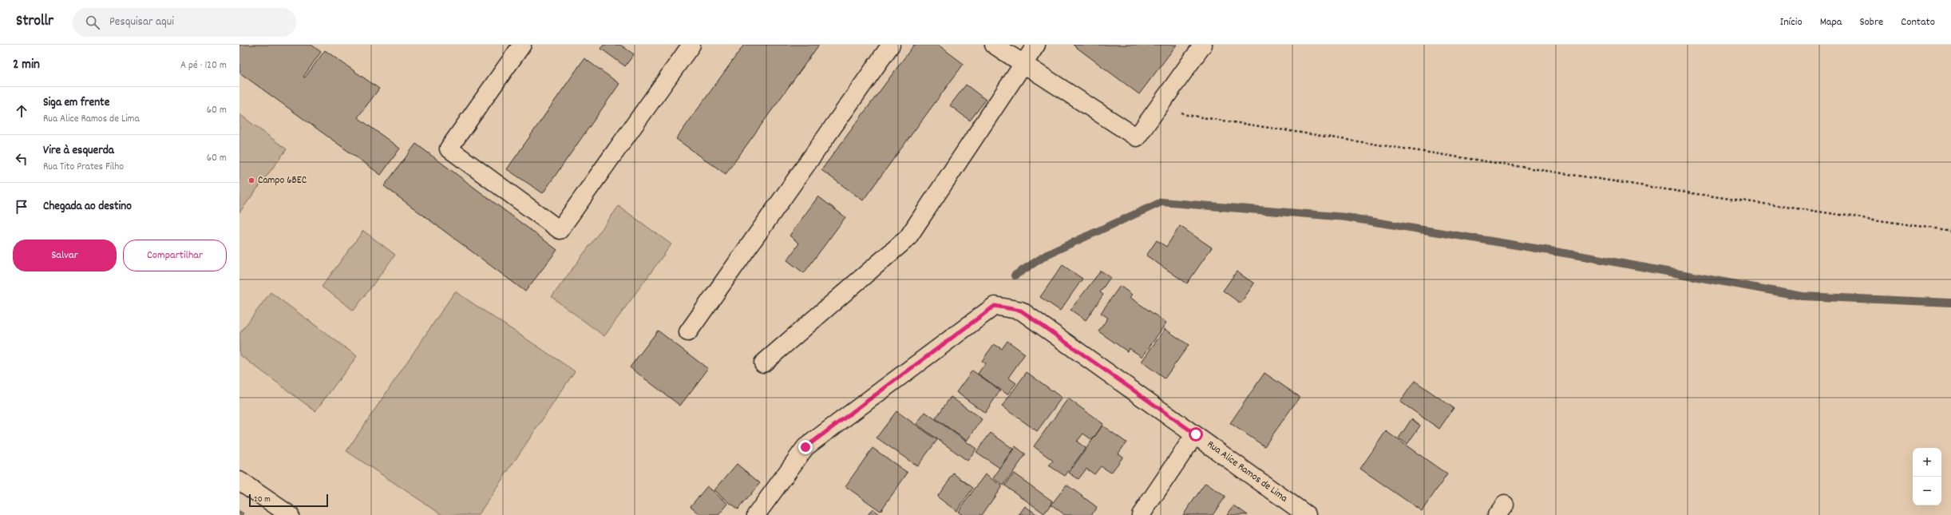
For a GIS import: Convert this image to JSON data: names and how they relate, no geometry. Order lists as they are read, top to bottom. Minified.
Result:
{"streets":{"street":["Rua Alice Ramos de Lima"]},"places":["Campo 6BEC"],"scale_bar":"20 m","page":{"header":"Strollr","search":"Pesquisar aqui","nav":["Início","Mapa","Sobre","Contato"],"heading":["2 min","A pé · 120 m"],"list":[["Siga em frente","Rua Alice Ramos de Lima","60 m"],["Vire à esquerda","Rua Tito Prates Filho","60 m"],"Chegada ao destino"],"buttons":["Salvar","Compartilhar"],"map_buttons":["+","−"],"scale":"20 m"}}
